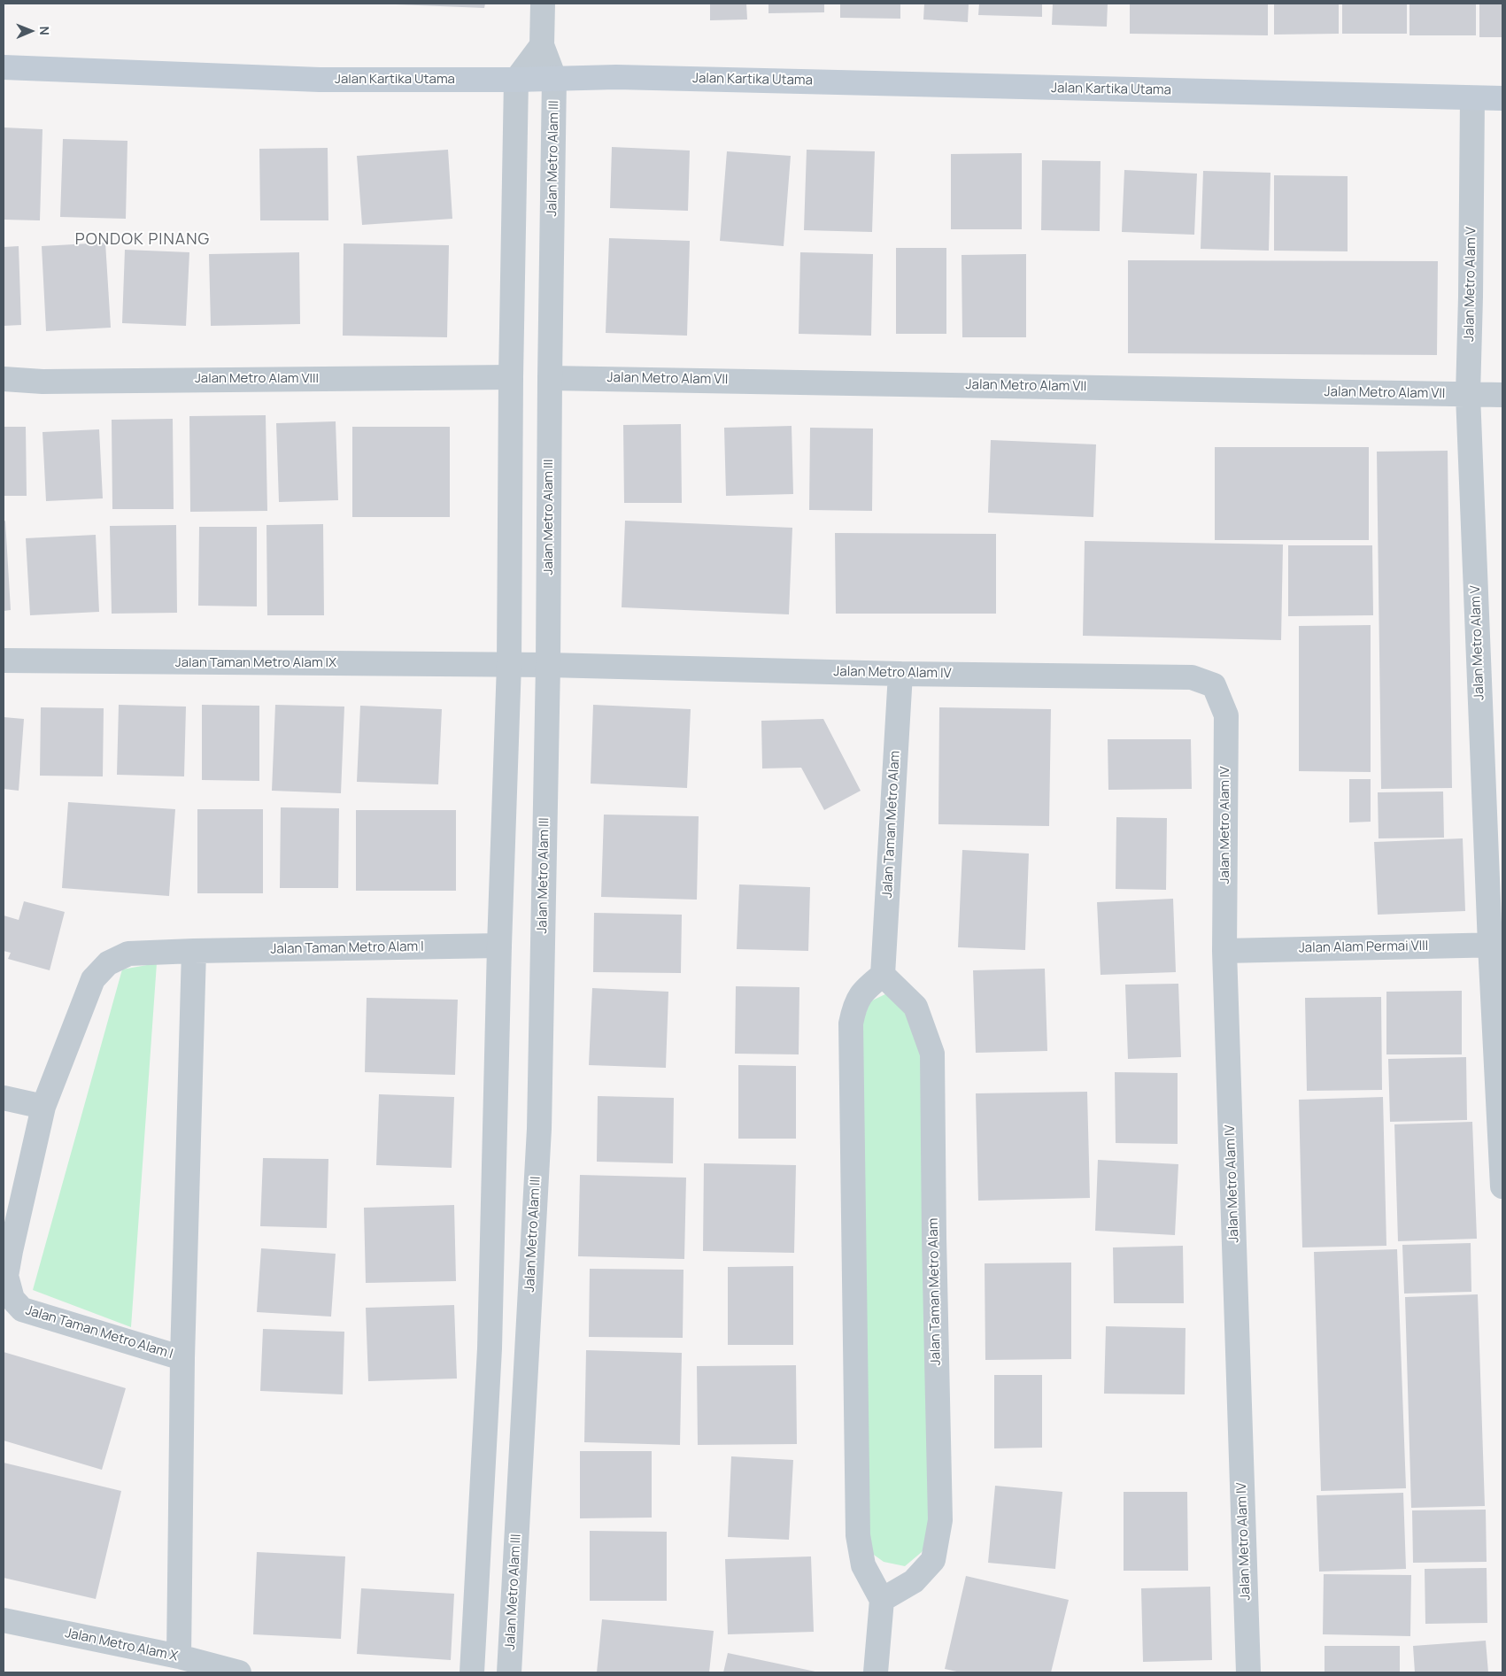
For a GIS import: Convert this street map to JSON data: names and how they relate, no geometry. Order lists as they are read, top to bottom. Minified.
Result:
{"streets":{"main road":["Jalan Kartika Utama"],"street":["Jalan Metro Alam III","Jalan Metro Alam V","Jalan Metro Alam VIII","Jalan Metro Alam VII","Jalan Taman Metro Alam IX","Jalan Metro Alam IV","Jalan Taman Metro Alam","Jalan Alam Permai VIII","Jalan Taman Metro Alam I","Jalan Metro Alam X"]},"crossings":[["Jalan Kartika Utama","Jalan Metro Alam III"],["Jalan Kartika Utama","Jalan Metro Alam V"],["Jalan Metro Alam III","Jalan Metro Alam VII"],["Jalan Metro Alam III","Jalan Metro Alam IV"],["Jalan Metro Alam V","Jalan Metro Alam VII"],["Jalan Metro Alam V","Jalan Alam Permai VIII"],["Jalan Taman Metro Alam IX","Jalan Metro Alam IV"],["Jalan Metro Alam IV","Jalan Taman Metro Alam"],["Jalan Metro Alam IV","Jalan Alam Permai VIII"],["Jalan Taman Metro Alam I","Jalan Metro Alam X"]],"districts":["PONDOK PINANG"],"north":"right"}
